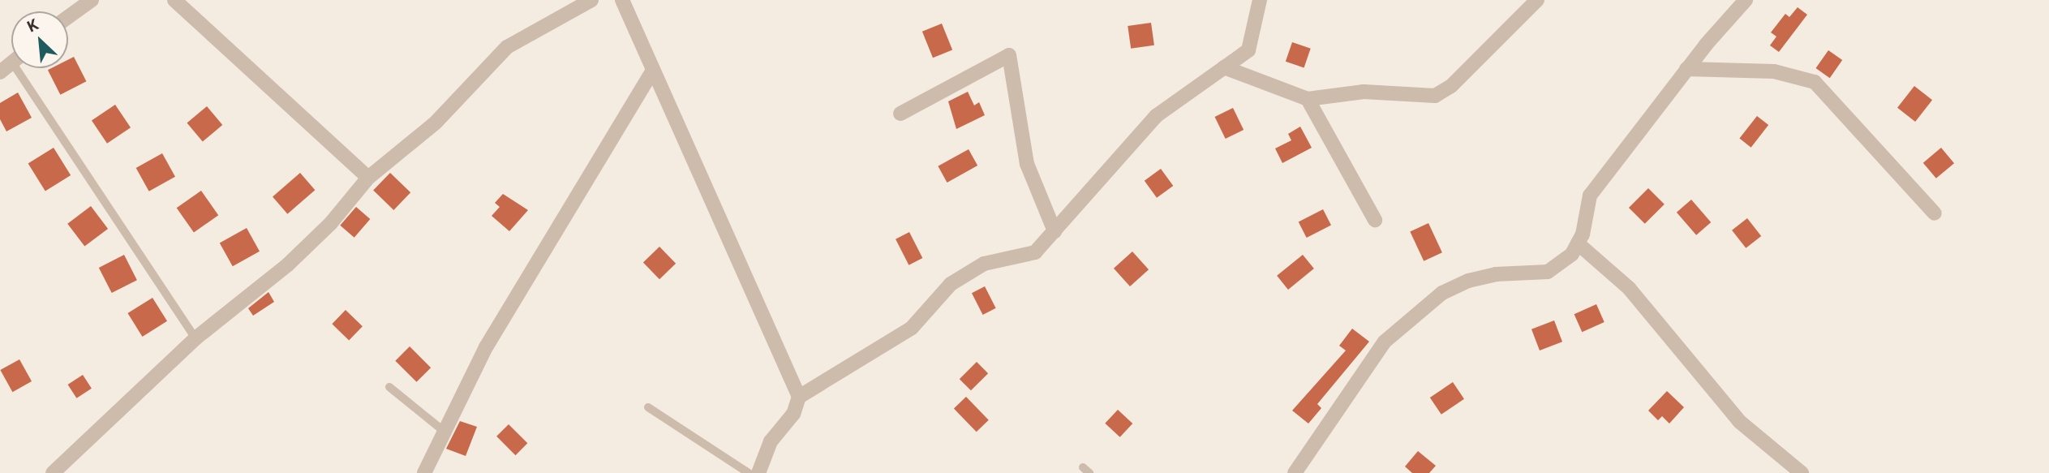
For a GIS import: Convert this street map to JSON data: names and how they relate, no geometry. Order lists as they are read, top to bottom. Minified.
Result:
{"north":"top left"}
